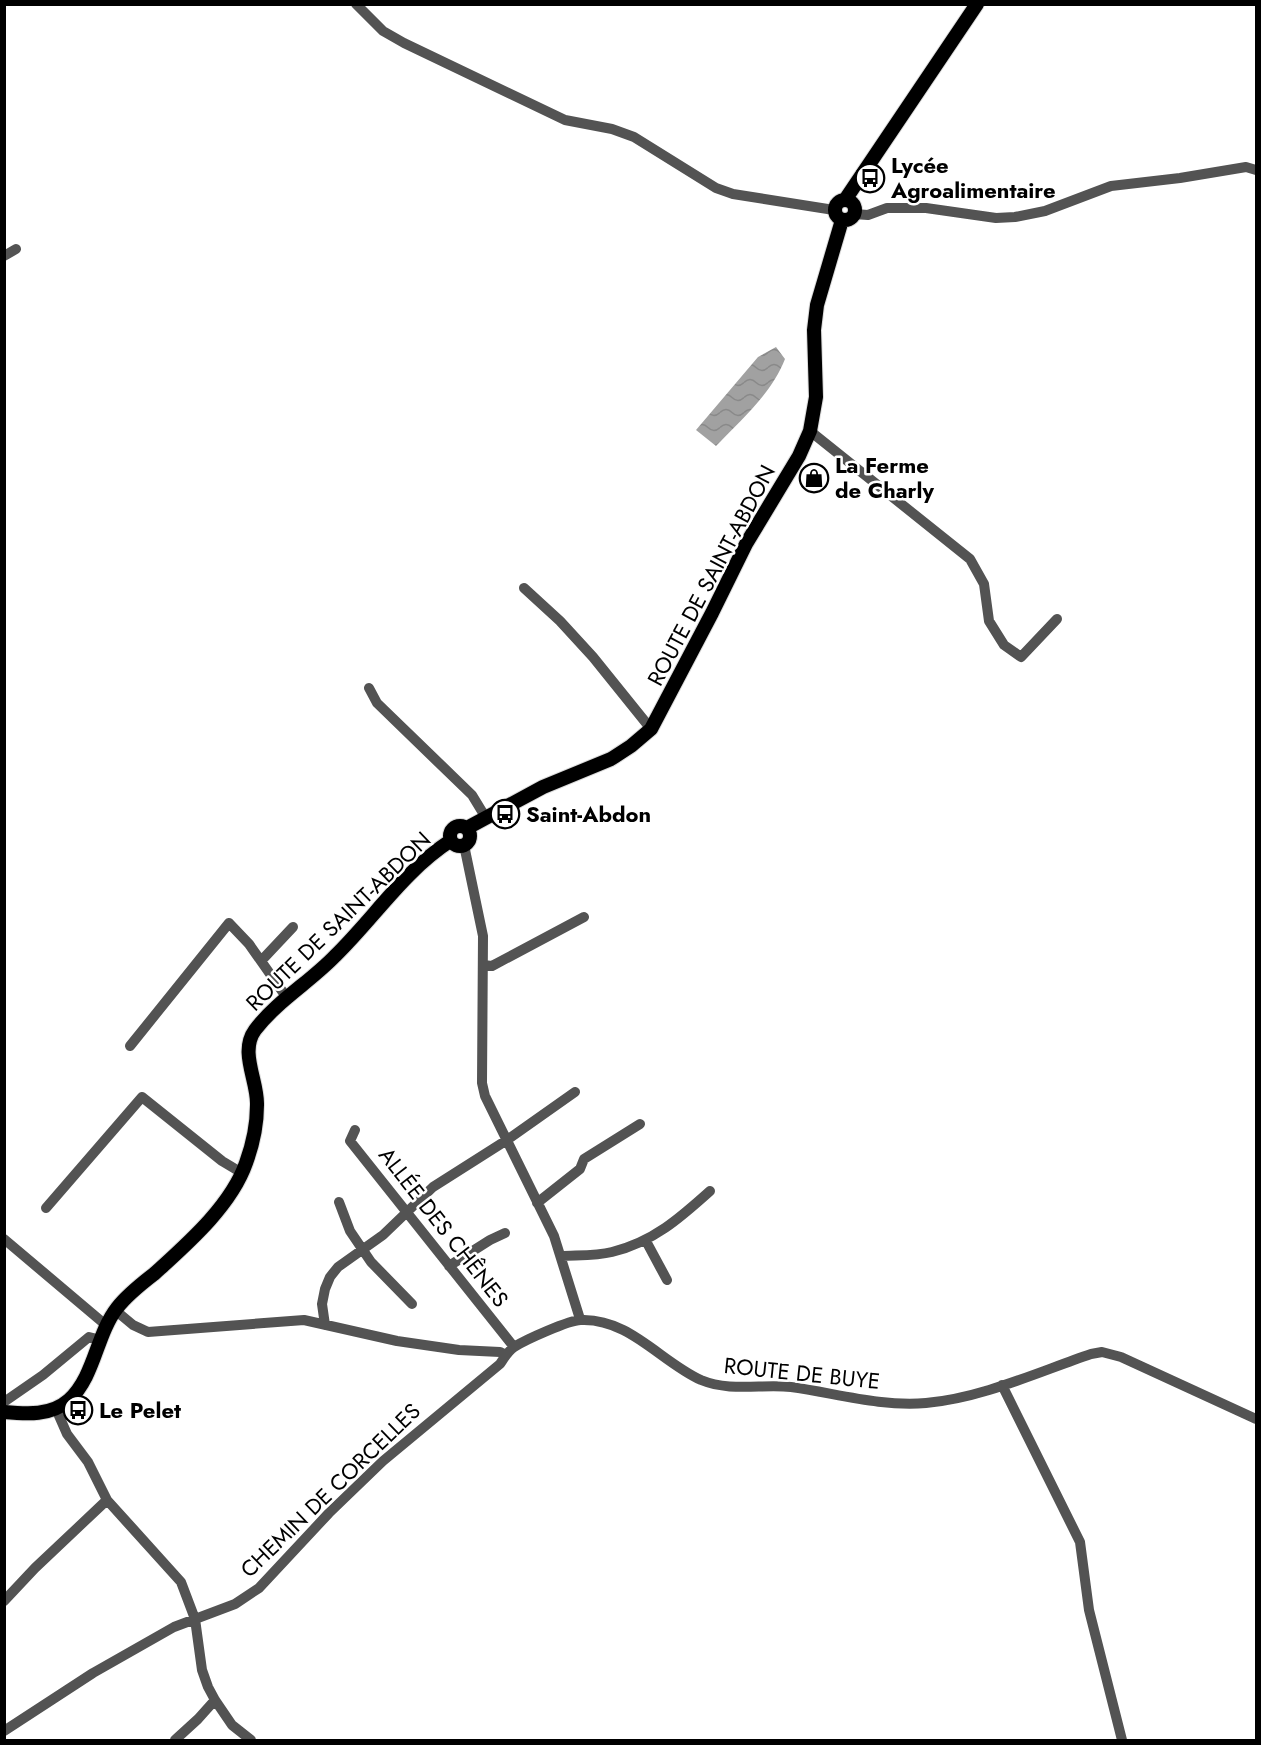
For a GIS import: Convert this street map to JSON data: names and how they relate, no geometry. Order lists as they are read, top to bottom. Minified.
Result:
{"streets":{"main road":["ROUTE DE SAINT-ABDON"],"street":["ALLÉE DES CHÊNES","ROUTE DE BUYE","CHEMIN DE CORCELLES"]},"crossings":[["ALLÉE DES CHÊNES","CHEMIN DE CORCELLES"]],"places":{"bus stop":["Lycée Agroalimentaire","Saint-Abdon","Le Pelet"],"shop":["La Ferme de Charly"]}}
